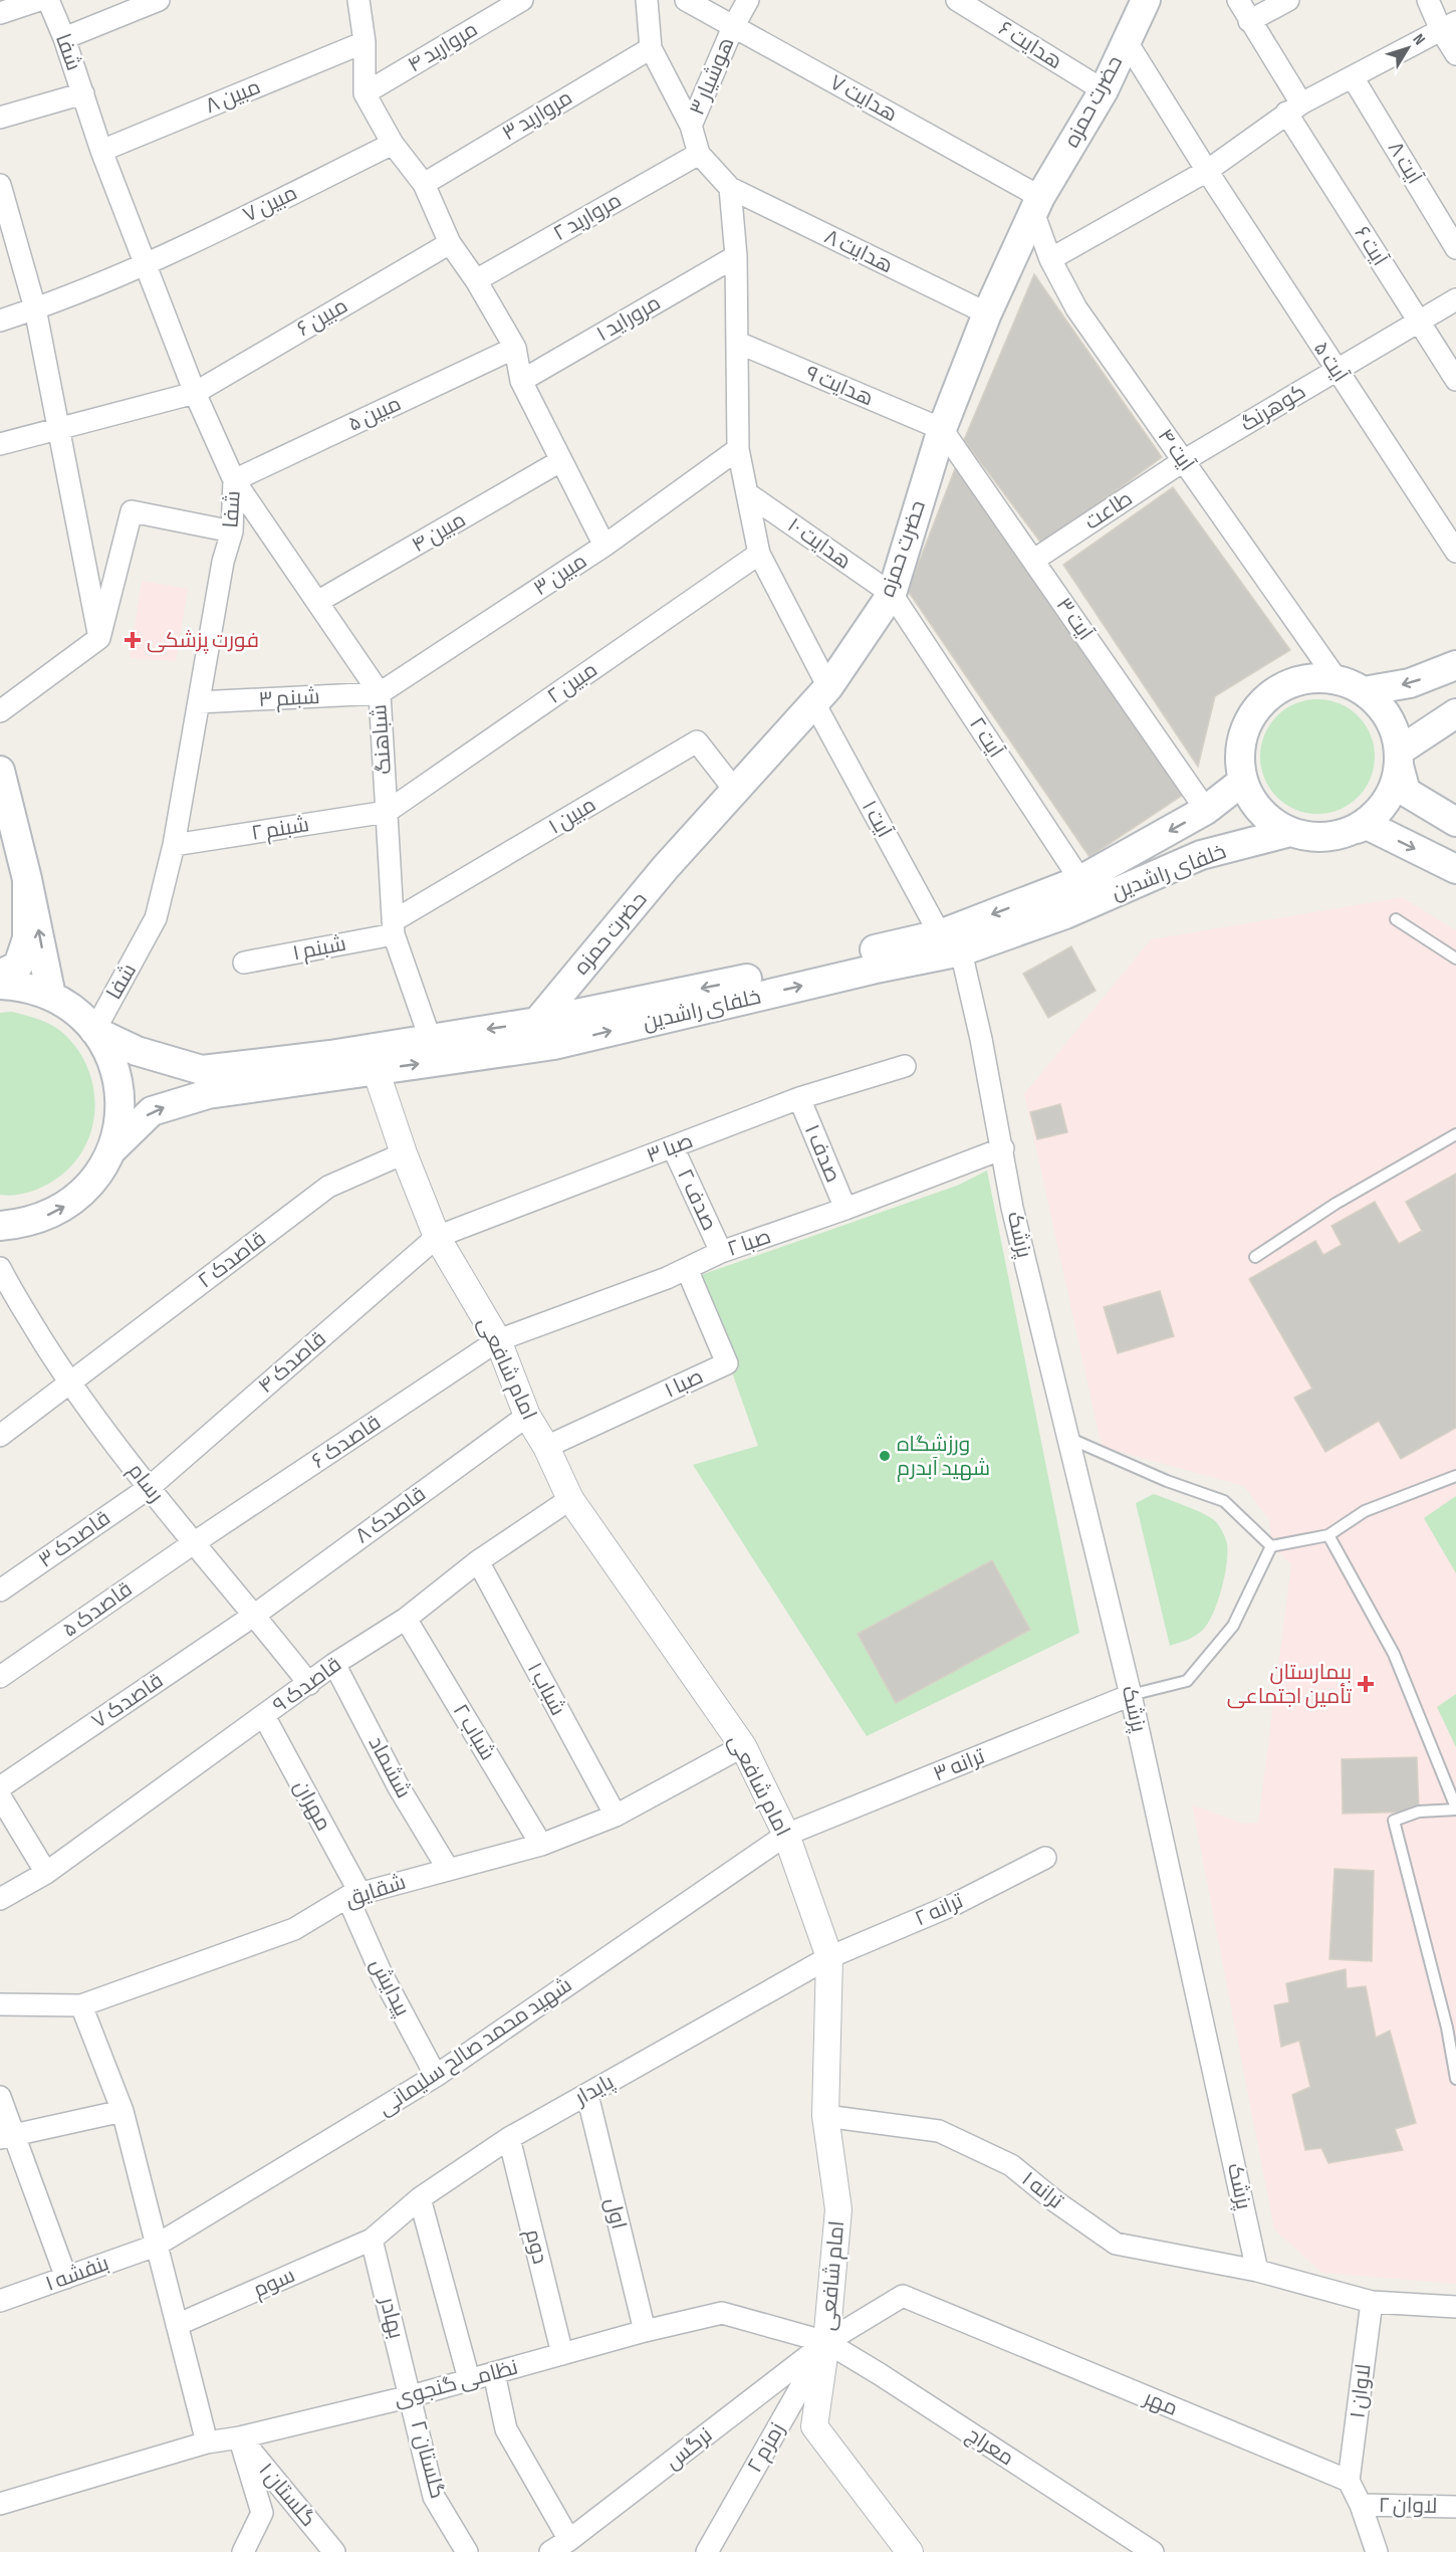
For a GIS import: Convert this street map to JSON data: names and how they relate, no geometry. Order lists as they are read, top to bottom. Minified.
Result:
{"streets":{"main road":["حضرت حمزه","خلفای راشدین"],"street":["هدایت ۶","مروارید ۴","شفا","هوشیار ۳","مبین ۸","هدایت ۷","مروارید ۳","آیت ۸","مبین ۷","مروارید ۲","آیت ۶","هدایت ۸","مبین ۶","مروراید ۱","آیت ۵","هدایت ۹","کوهرنگ","مبین ۵","آیت ۴","طاعت","مبین ۴","هدایت ۱۰","مبین ۳","آیت ۳","مبین ۲","شبنم ۳","آیت ۲","شباهنگ","مبین ۱","آیت ۱","شبنم ۲","شبنم ۱","صبا ۳","صدف ۱","صدف ۲","پزشک","صبا ۲","قاصدک ۲","قاصدک ۴","امام شافعی","صبا ۱","قاصدک ۶","رسام","قاصدک ۸","قاصدک ۳","قاصدک ۵","قاصدک ۹","شباب ۱","قاصدک ۷","شباب ۲","ترانه ۳","ششماد","مهران","شقایق","ترانه ۲","پیدایش","شهید محمد صالح سلیمانی","پایدار","ترانه ۱","اول","دوم","بنفشه ۱","سوم","بهادر","نظامی گنجوی","لاوان ۱","مهر","معراج","زمزم ۲","نرگس","گلستان ۲","گلستان ۱","لاوان ۲"]},"crossings":[["هدایت ۶","حضرت حمزه"],["شفا","مبین ۸"],["شفا","مبین ۷"],["شفا","مبین ۶"],["شفا","مبین ۵"],["شفا","شبنم ۳"],["شفا","شباهنگ"],["شفا","شبنم ۲"],["شفا","خلفای راشدین"],["هوشیار ۳","هدایت ۷"],["هدایت ۷","حضرت حمزه"],["هدایت ۷","آیت ۴"],["حضرت حمزه","هدایت ۸"],["حضرت حمزه","آیت ۵"],["حضرت حمزه","هدایت ۹"],["حضرت حمزه","آیت ۴"],["حضرت حمزه","هدایت ۱۰"],["حضرت حمزه","آیت ۳"],["حضرت حمزه","آیت ۲"],["حضرت حمزه","مبین ۱"],["حضرت حمزه","آیت ۱"],["حضرت حمزه","خلفای راشدین"],["آیت ۶","کوهرنگ"],["هدایت ۸","آیت ۱"],["مروراید ۱","آیت ۱"],["آیت ۵","کوهرنگ"],["هدایت ۹","آیت ۳"],["هدایت ۹","آیت ۱"],["کوهرنگ","آیت ۴"],["کوهرنگ","طاعت"],["مبین ۵","شباهنگ"],["آیت ۴","طاعت"],["آیت ۴","خلفای راشدین"],["طاعت","آیت ۳"],["مبین ۴","شباهنگ"],["هدایت ۱۰","آیت ۲"],["هدایت ۱۰","آیت ۱"],["مبین ۳","شبنم ۳"],["مبین ۳","شباهنگ"],["مبین ۳","آیت ۱"],["آیت ۳","خلفای راشدین"],["مبین ۲","شباهنگ"],["مبین ۲","آیت ۱"],["مبین ۲","شبنم ۲"],["شبنم ۳","شباهنگ"],["آیت ۲","خلفای راشدین"],["شباهنگ","مبین ۱"],["شباهنگ","شبنم ۲"],["شباهنگ","خلفای راشدین"],["شباهنگ","شبنم ۱"],["مبین ۱","شبنم ۱"],["آیت ۱","خلفای راشدین"],["آیت ۱","پزشک"],["خلفای راشدین","پزشک"],["خلفای راشدین","امام شافعی"],["صبا ۳","صدف ۱"],["صبا ۳","صدف ۲"],["صبا ۳","قاصدک ۴"],["صبا ۳","امام شافعی"],["صدف ۱","صبا ۲"],["صدف ۲","صبا ۲"],["پزشک","صبا ۲"],["پزشک","ترانه ۳"],["پزشک","ترانه ۱"],["صبا ۲","امام شافعی"],["صبا ۲","صبا ۱"],["صبا ۲","قاصدک ۶"],["قاصدک ۲","امام شافعی"],["قاصدک ۲","رسام"],["قاصدک ۴","امام شافعی"],["قاصدک ۴","رسام"],["قاصدک ۴","قاصدک ۳"],["امام شافعی","صبا ۱"],["امام شافعی","قاصدک ۶"],["امام شافعی","قاصدک ۸"],["امام شافعی","قاصدک ۹"],["امام شافعی","ترانه ۳"],["امام شافعی","شقایق"],["امام شافعی","ترانه ۲"],["امام شافعی","شهید محمد صالح سلیمانی"],["امام شافعی","پایدار"],["امام شافعی","ترانه ۱"],["امام شافعی","نظامی گنجوی"],["امام شافعی","مهر"],["امام شافعی","معراج"],["امام شافعی","زمزم ۲"],["امام شافعی","نرگس"],["قاصدک ۶","رسام"],["قاصدک ۶","قاصدک ۵"],["رسام","قاصدک ۸"],["رسام","قاصدک ۳"],["رسام","قاصدک ۵"],["رسام","قاصدک ۹"],["رسام","قاصدک ۷"],["قاصدک ۸","قاصدک ۷"],["قاصدک ۹","شباب ۱"],["قاصدک ۹","شباب ۲"],["قاصدک ۹","ششماد"],["قاصدک ۹","مهران"],["شباب ۱","شقایق"],["شباب ۲","شقایق"],["ترانه ۳","شهید محمد صالح سلیمانی"],["ششماد","شقایق"],["مهران","شقایق"],["مهران","پیدایش"],["شقایق","پیدایش"],["ترانه ۲","پایدار"],["پیدایش","شهید محمد صالح سلیمانی"],["شهید محمد صالح سلیمانی","بنفشه ۱"],["پایدار","اول"],["پایدار","دوم"],["پایدار","سوم"],["پایدار","بهادر"],["اول","نظامی گنجوی"],["دوم","نظامی گنجوی"],["سوم","بهادر"],["بهادر","نظامی گنجوی"],["بهادر","گلستان ۲"],["نظامی گنجوی","مهر"],["نظامی گنجوی","معراج"],["نظامی گنجوی","زمزم ۲"],["نظامی گنجوی","نرگس"],["نظامی گنجوی","گلستان ۲"],["نظامی گنجوی","گلستان ۱"],["لاوان ۱","مهر"],["مهر","معراج"],["مهر","زمزم ۲"],["مهر","نرگس"],["معراج","زمزم ۲"],["معراج","نرگس"],["زمزم ۲","نرگس"]],"places":{"health":["فورت پزشکی","بیمارستان تأمین اجتماعی"],"other":["ورزشگاه شهید آبدرم"]},"north":"top right"}
